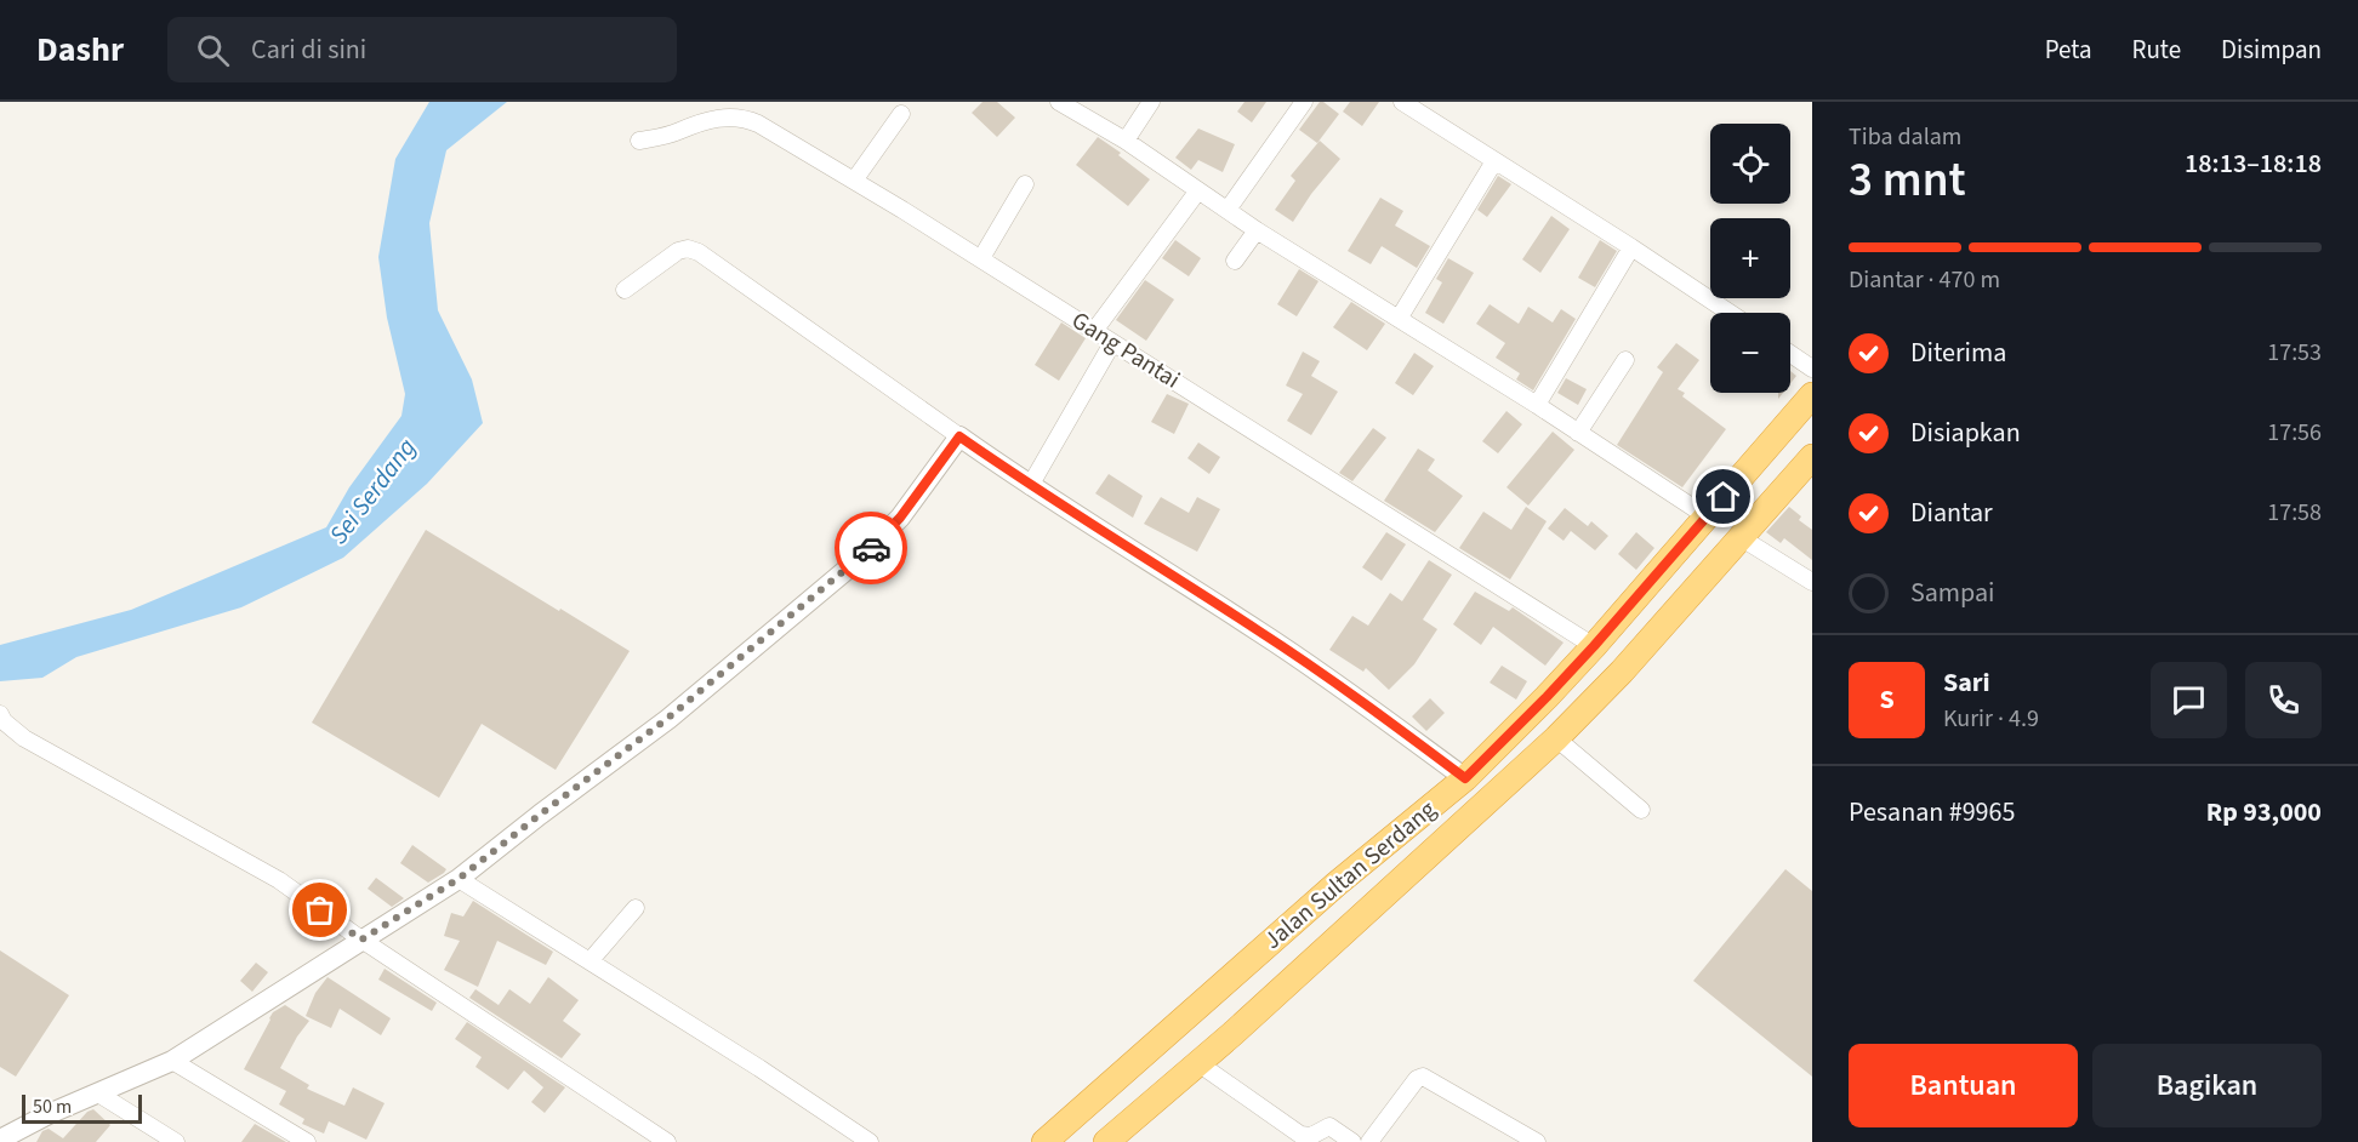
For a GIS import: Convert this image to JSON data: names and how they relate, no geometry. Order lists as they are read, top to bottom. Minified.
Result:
{"streets":{"highway":["Jalan Sultan Serdang"],"street":["Gang Pantai"]},"crossings":[["Gang Pantai","Jalan Sultan Serdang"]],"water":["Sei Serdang"],"scale_bar":"50 m","page":{"header":"Dashr","search":"Cari di sini","nav":["Peta","Rute","Disimpan"],"heading":["3 mnt","Tiba dalam","18:13–18:18"],"panel":["Sari","Kurir · 4.9","Pesanan #9965","Rp 93,000"],"map_buttons":["+","−"],"bar":"Diantar · 470 m","list":[["Diterima","17:53"],["Disiapkan","17:56"],["Diantar","17:58"],"Sampai"],"round":"S","buttons":["Bantuan","Bagikan"],"scale":"50 m"}}
